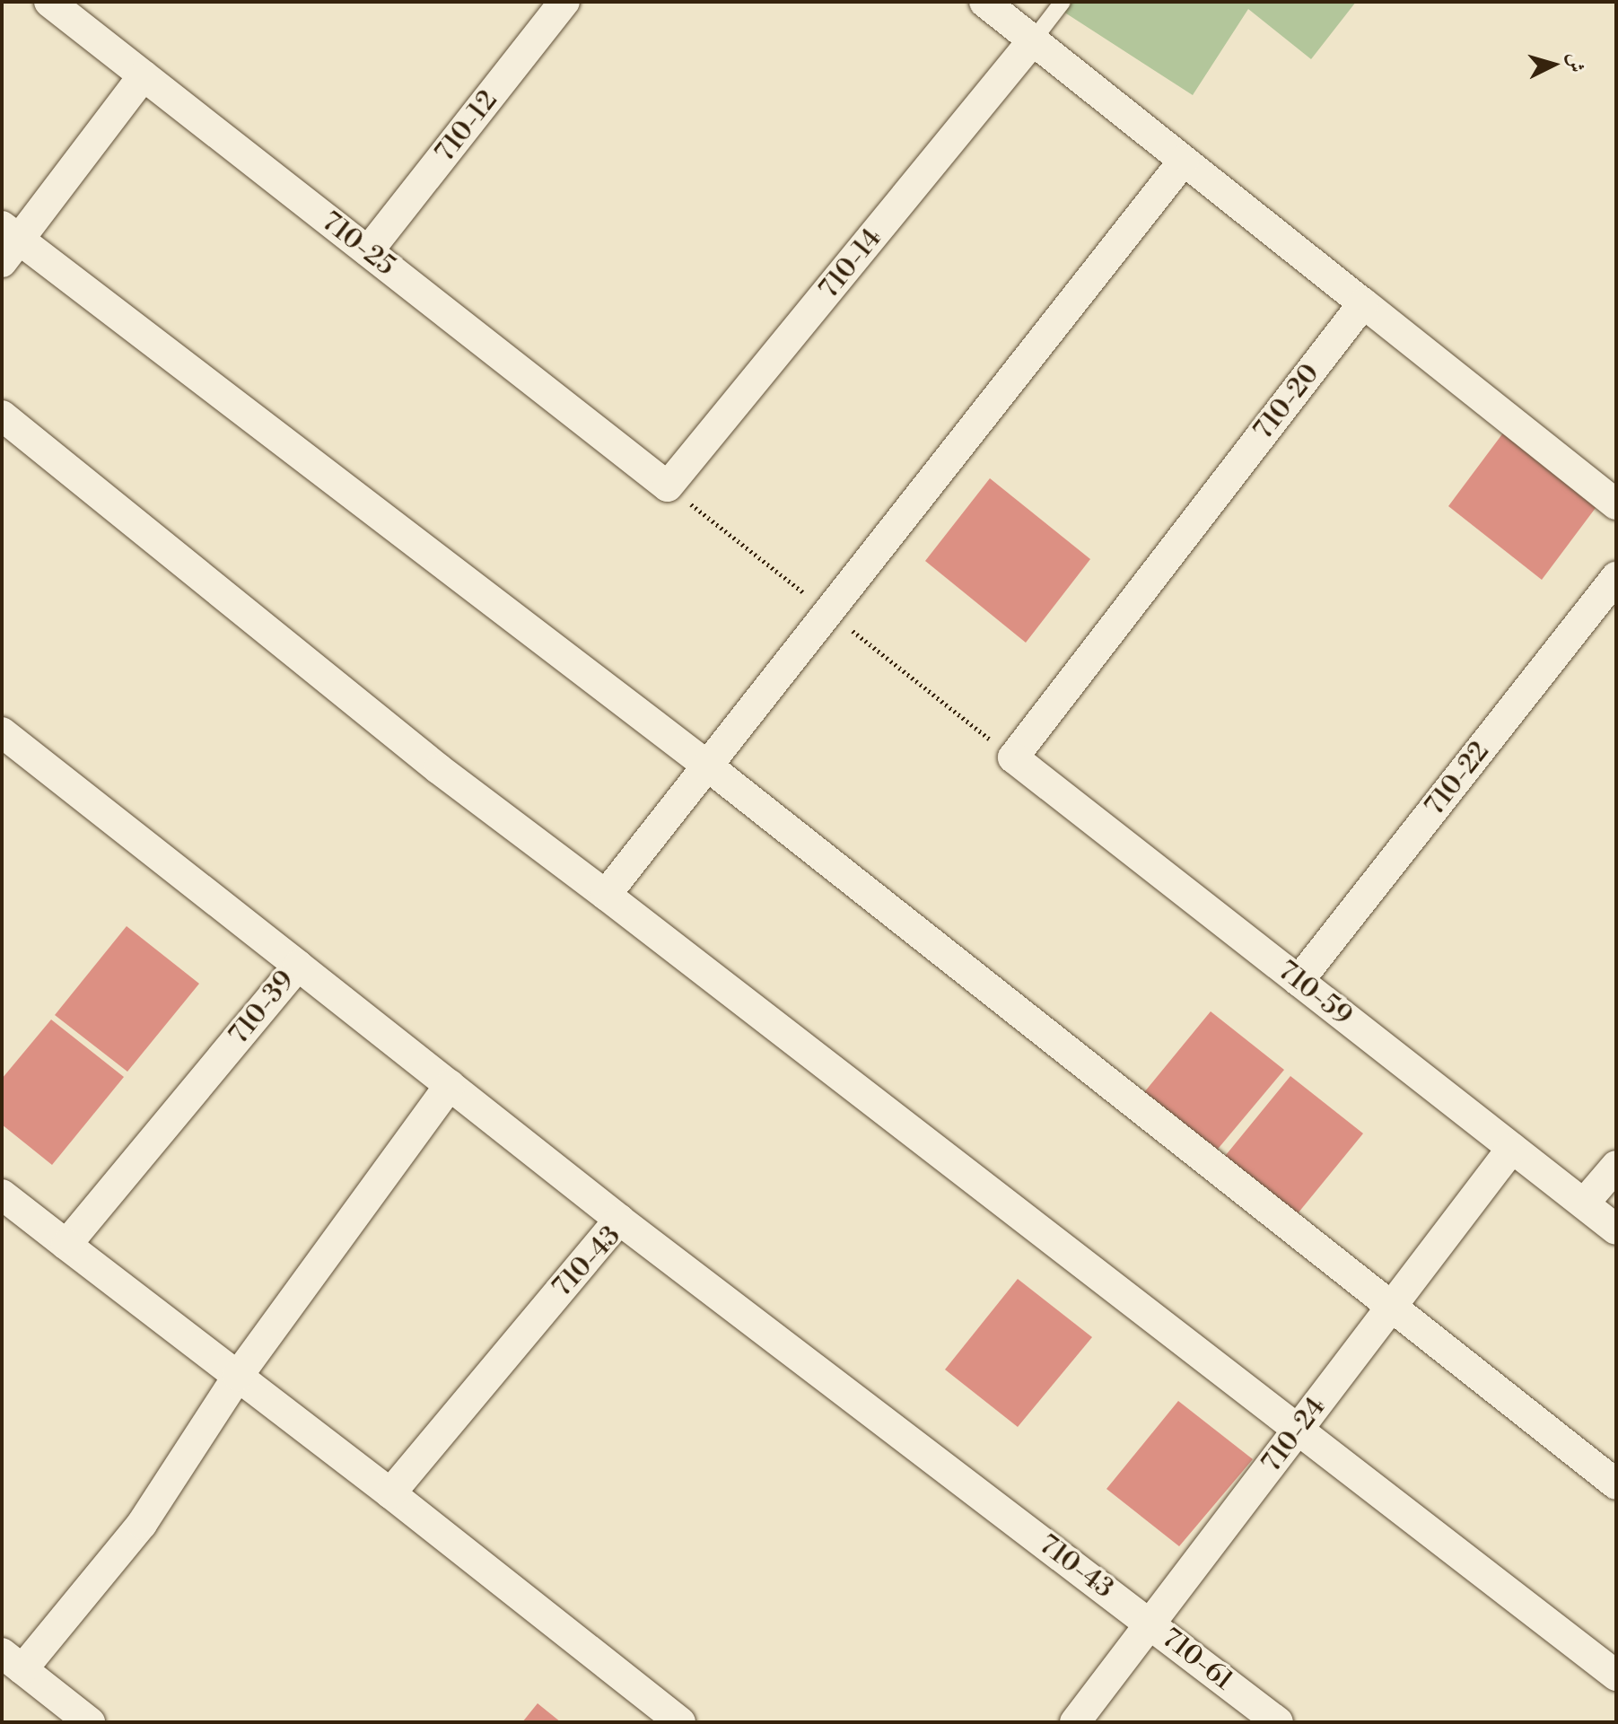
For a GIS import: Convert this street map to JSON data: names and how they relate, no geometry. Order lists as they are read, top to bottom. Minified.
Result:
{"streets":{"street":["710-12","710-25","710-14","710-20","710-22","710-59","710-39","710-43","710-24","710-61"]},"crossings":[["710-12","710-25"],["710-25","710-14"],["710-20","710-59"],["710-22","710-59"],["710-59","710-24"],["710-43","710-24"],["710-43","710-61"],["710-24","710-61"]],"north":"right"}
